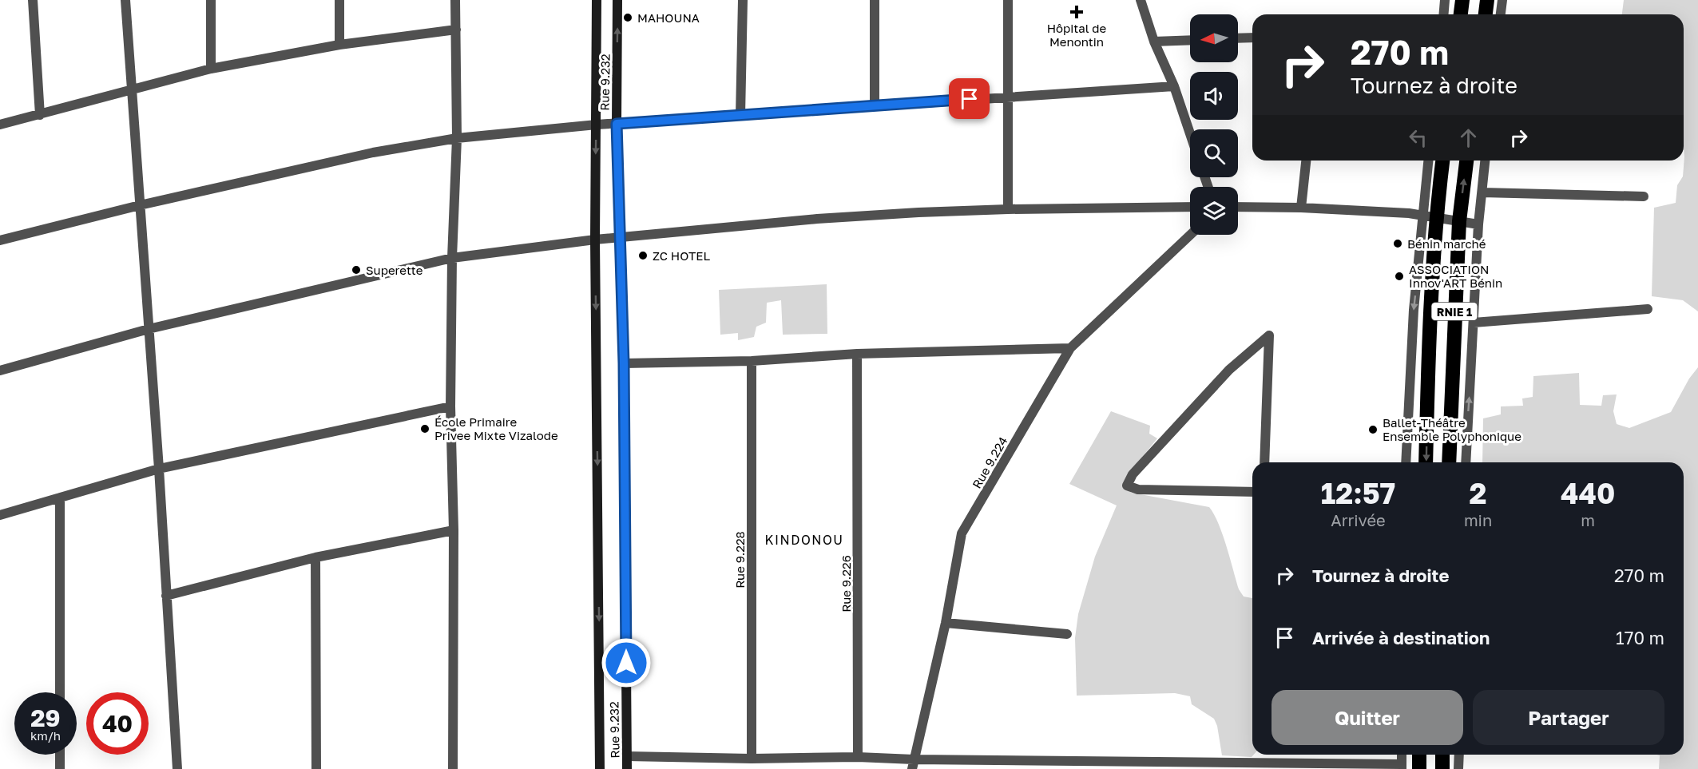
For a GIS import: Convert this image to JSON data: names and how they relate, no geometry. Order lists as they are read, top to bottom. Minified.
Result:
{"streets":{"highway":["RNIE 1"],"street":["Rue 9.232","Rue 9.224","Rue 9.228","Rue 9.226"]},"districts":["KINDONOU"],"places":{"health":["Hôpital de Menontin"],"other":["MAHOUNA","Bénin marché","ZC HOTEL","Superette","ASSOCIATION Innov'ART Bénin","École Primaire Privee Mixte Vizalode","Ballet-Théâtre Ensemble Polyphonique"]},"north":"left","page":{"turn":["270 m","Tournez à droite"],"eta":["12:57","Arrivée","2","min","440","m"],"list":[{"name":"Tournez à droite","value":"270 m"},{"name":"Arrivée à destination","value":"170 m"}],"buttons":["Quitter","Partager"],"speed":"29 km/h","limit":"40"}}
